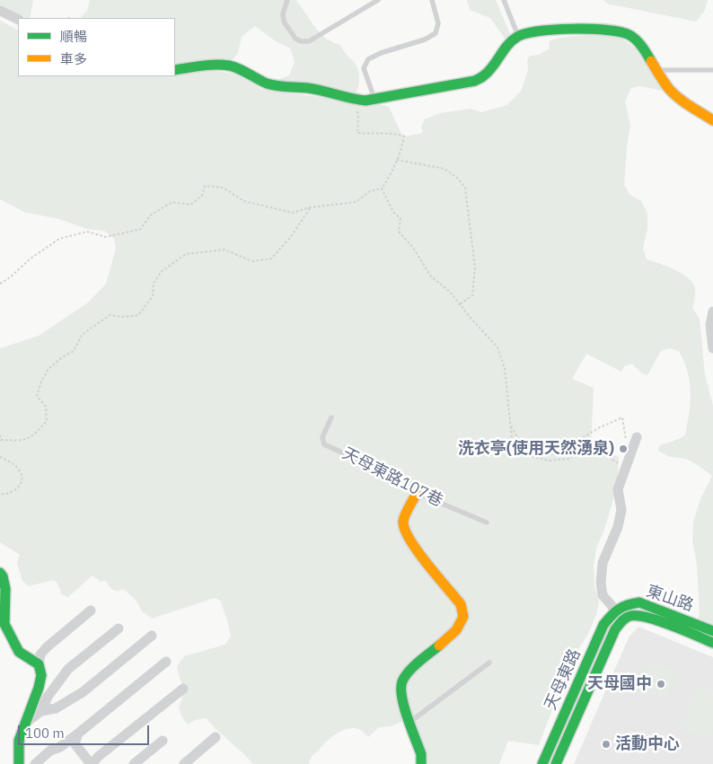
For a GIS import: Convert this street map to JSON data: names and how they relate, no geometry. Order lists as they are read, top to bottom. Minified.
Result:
{"streets":{"street":["東山路","天母東路"],"lane":["天母東路107巷"]},"crossings":[["東山路","天母東路"]],"places":["洗衣亭(使用天然湧泉)","天母國中","活動中心"],"legend":["順暢","車多"],"scale_bar":"100 m"}
